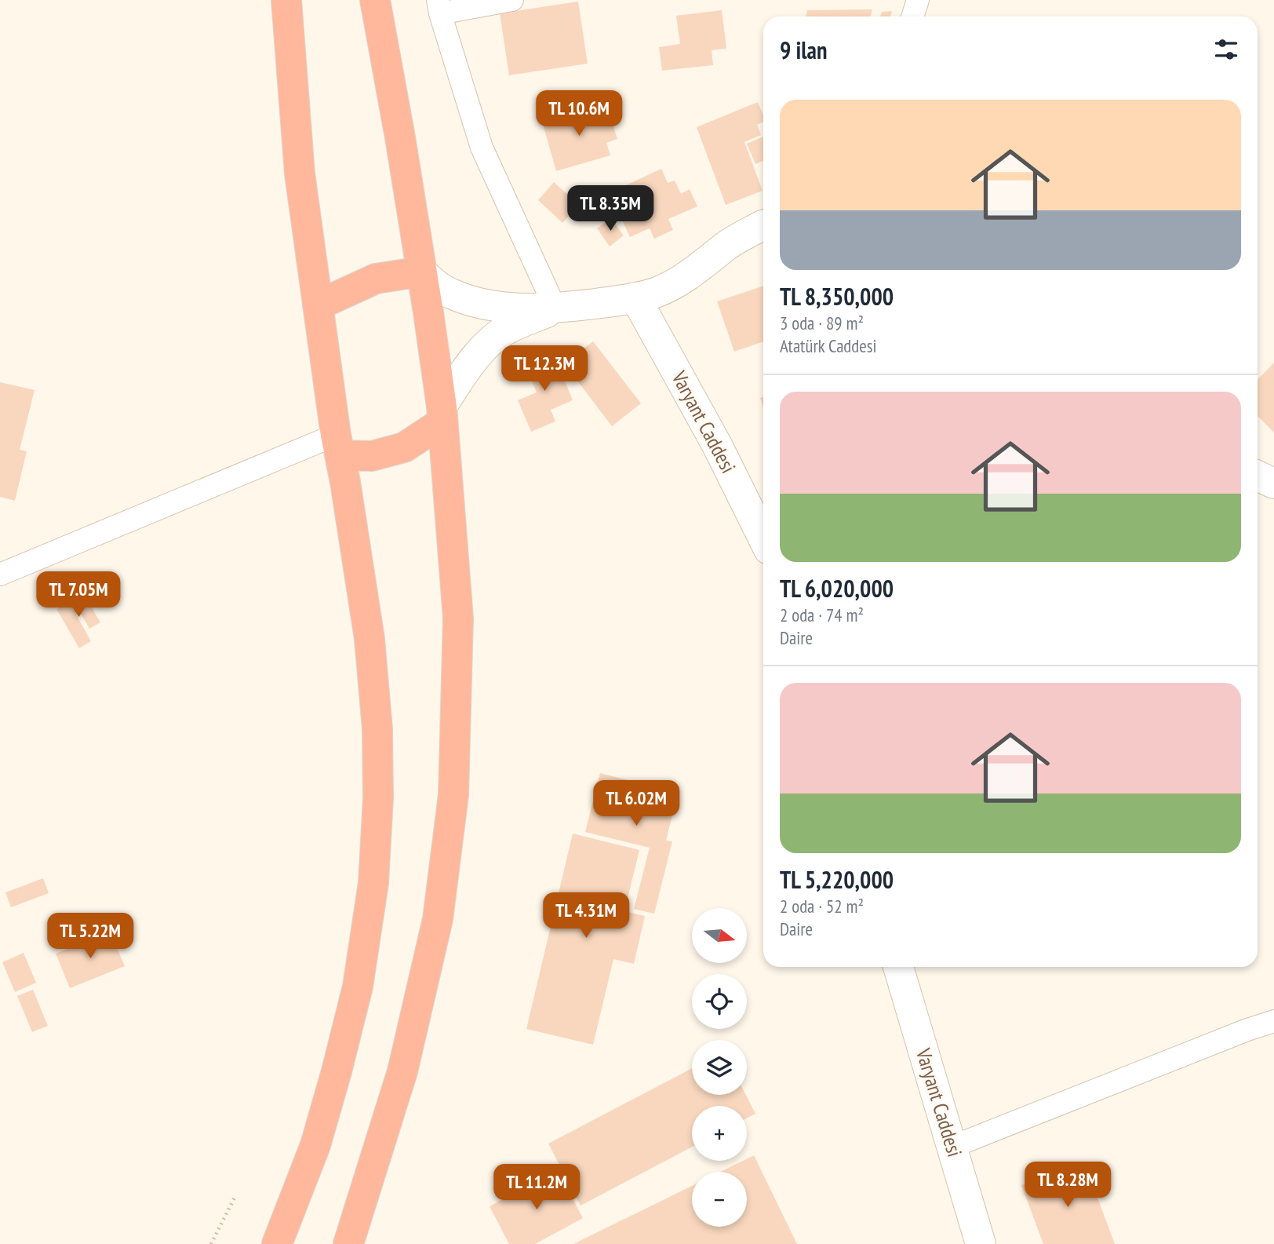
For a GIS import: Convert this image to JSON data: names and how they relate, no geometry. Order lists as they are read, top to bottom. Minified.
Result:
{"streets":{"street":["Varyant Caddesi"]},"north":"right","page":{"heading":"9 ilan","list":[{"name":"TL 8,350,000","note":"3 oda · 89 m² · Atatürk Caddesi"},{"name":"TL 6,020,000","note":"2 oda · 74 m² · Daire"},{"name":"TL 5,220,000","note":"2 oda · 52 m² · Daire"}],"price":["TL 10.6M","TL 8.35M","TL 12.3M","TL 7.05M","TL 6.02M","TL 4.31M","TL 5.22M","TL 8.28M","TL 11.2M"],"map_buttons":["+","−"]}}
